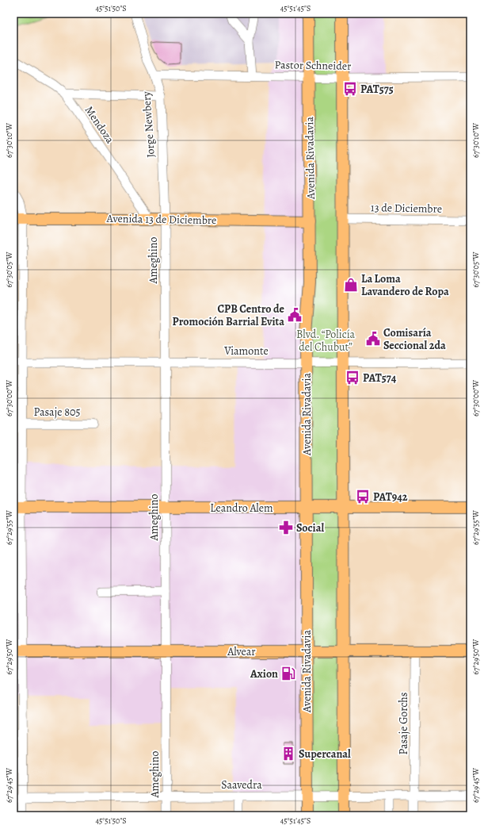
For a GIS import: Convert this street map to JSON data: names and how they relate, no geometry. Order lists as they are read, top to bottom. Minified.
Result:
{"streets":{"main road":["Avenida Rivadavia","Avenida 13 de Diciembre","Leandro Alem","Alvear"],"street":["Pastor Schneider","Mendoza","Jorge Newbery","13 de Diciembre","Ameghino","Viamonte","Pasaje 805","Pasaje Gorchs","Saavedra"]},"crossings":[["Pastor Schneider","Jorge Newbery"],["Pastor Schneider","Avenida Rivadavia"],["Mendoza","Avenida 13 de Diciembre"],["Jorge Newbery","Avenida 13 de Diciembre"],["Jorge Newbery","Ameghino"],["Avenida Rivadavia","Avenida 13 de Diciembre"],["Avenida Rivadavia","Viamonte"],["Avenida Rivadavia","Leandro Alem"],["Avenida Rivadavia","Alvear"],["Avenida Rivadavia","Saavedra"],["Avenida 13 de Diciembre","Ameghino"],["Ameghino","Viamonte"],["Ameghino","Leandro Alem"],["Ameghino","Alvear"],["Ameghino","Saavedra"],["Alvear","Pasaje Gorchs"],["Pasaje Gorchs","Saavedra"]],"parks":["Blvd. “Policía del Chubut”"],"places":{"bus stop":["PAT575","PAT574","PAT942"],"shop":["La Loma Lavandero de Ropa"],"public building":["CPB Centro de Promoción Barrial Evita","Comisaría Seccional 2da"],"pharmacy":["Social"],"fuel station":["Axion"],"building":["Supercanal"]},"coordinates":["45°51'50\"S","45°51'45\"S","67°30'10\"W","67°30'05\"W","67°30'00\"W","67°29'55\"W","67°29'50\"W","67°29'45\"W"]}
